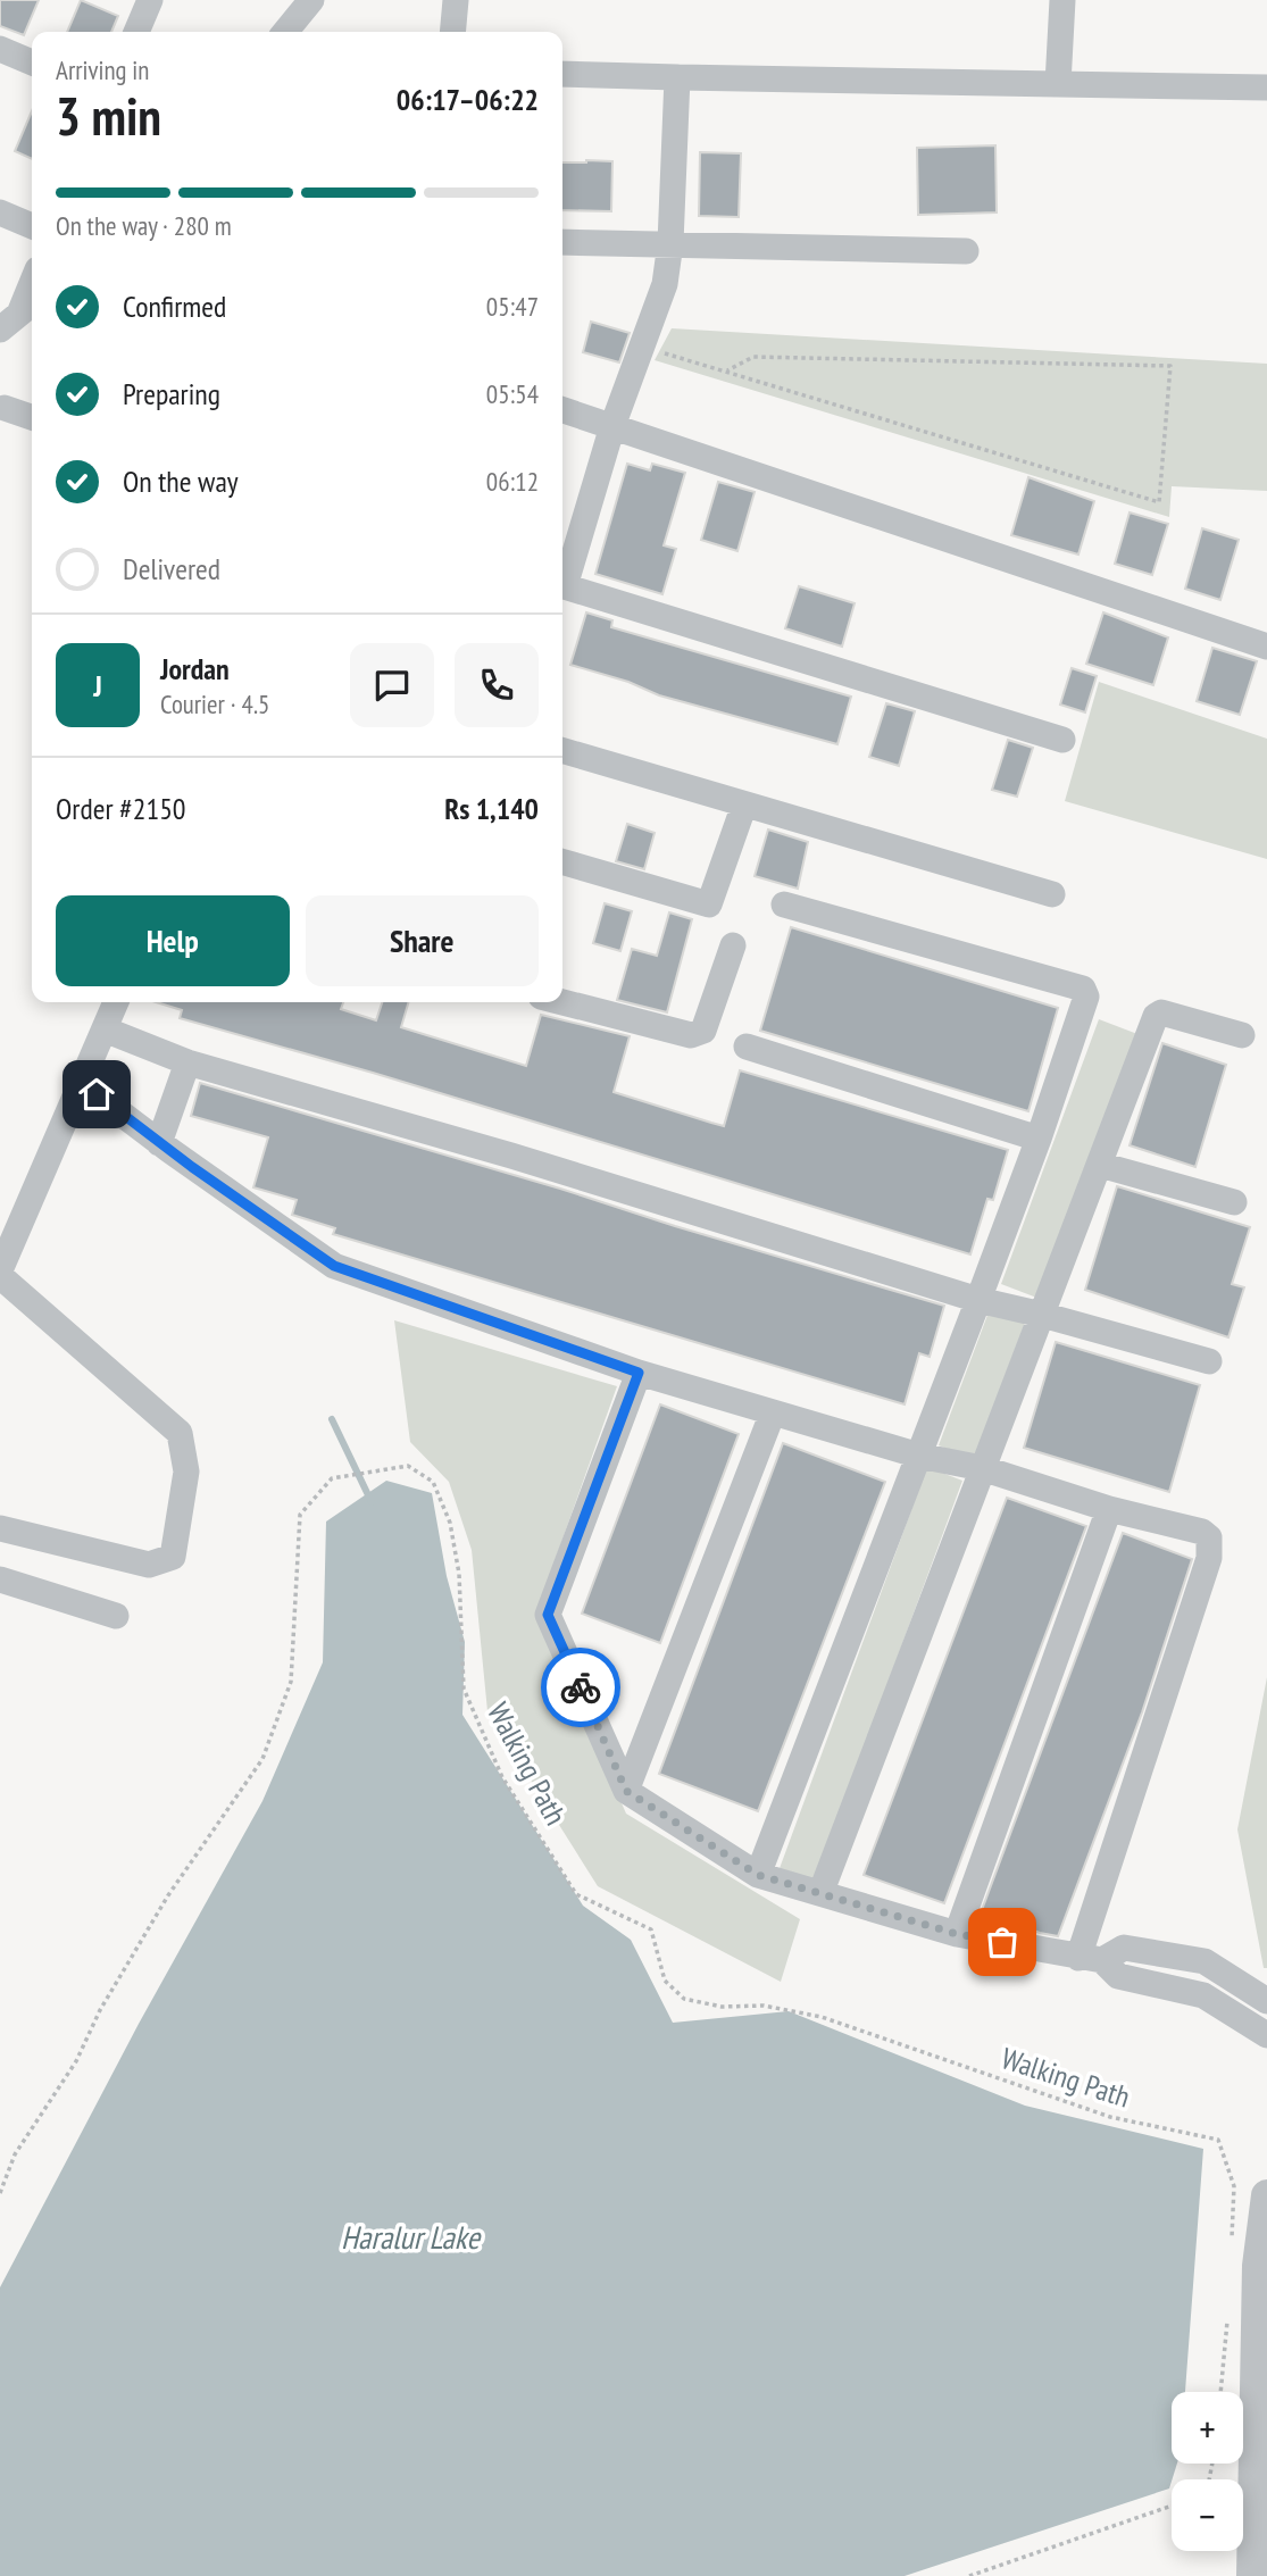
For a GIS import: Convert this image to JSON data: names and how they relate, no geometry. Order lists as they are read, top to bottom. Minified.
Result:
{"streets":{"path":["Walking Path"]},"water":["Haralur Lake"],"page":{"heading":["3 min","Arriving in","06:17–06:22"],"panel":["Jordan","Courier · 4.5","Order #2150","Rs 1,140"],"bar":"On the way · 280 m","list":[["Confirmed","05:47"],["Preparing","05:54"],["On the way","06:12"],"Delivered"],"round":"J","buttons":["Help","Share"],"map_buttons":["+","−"]}}
